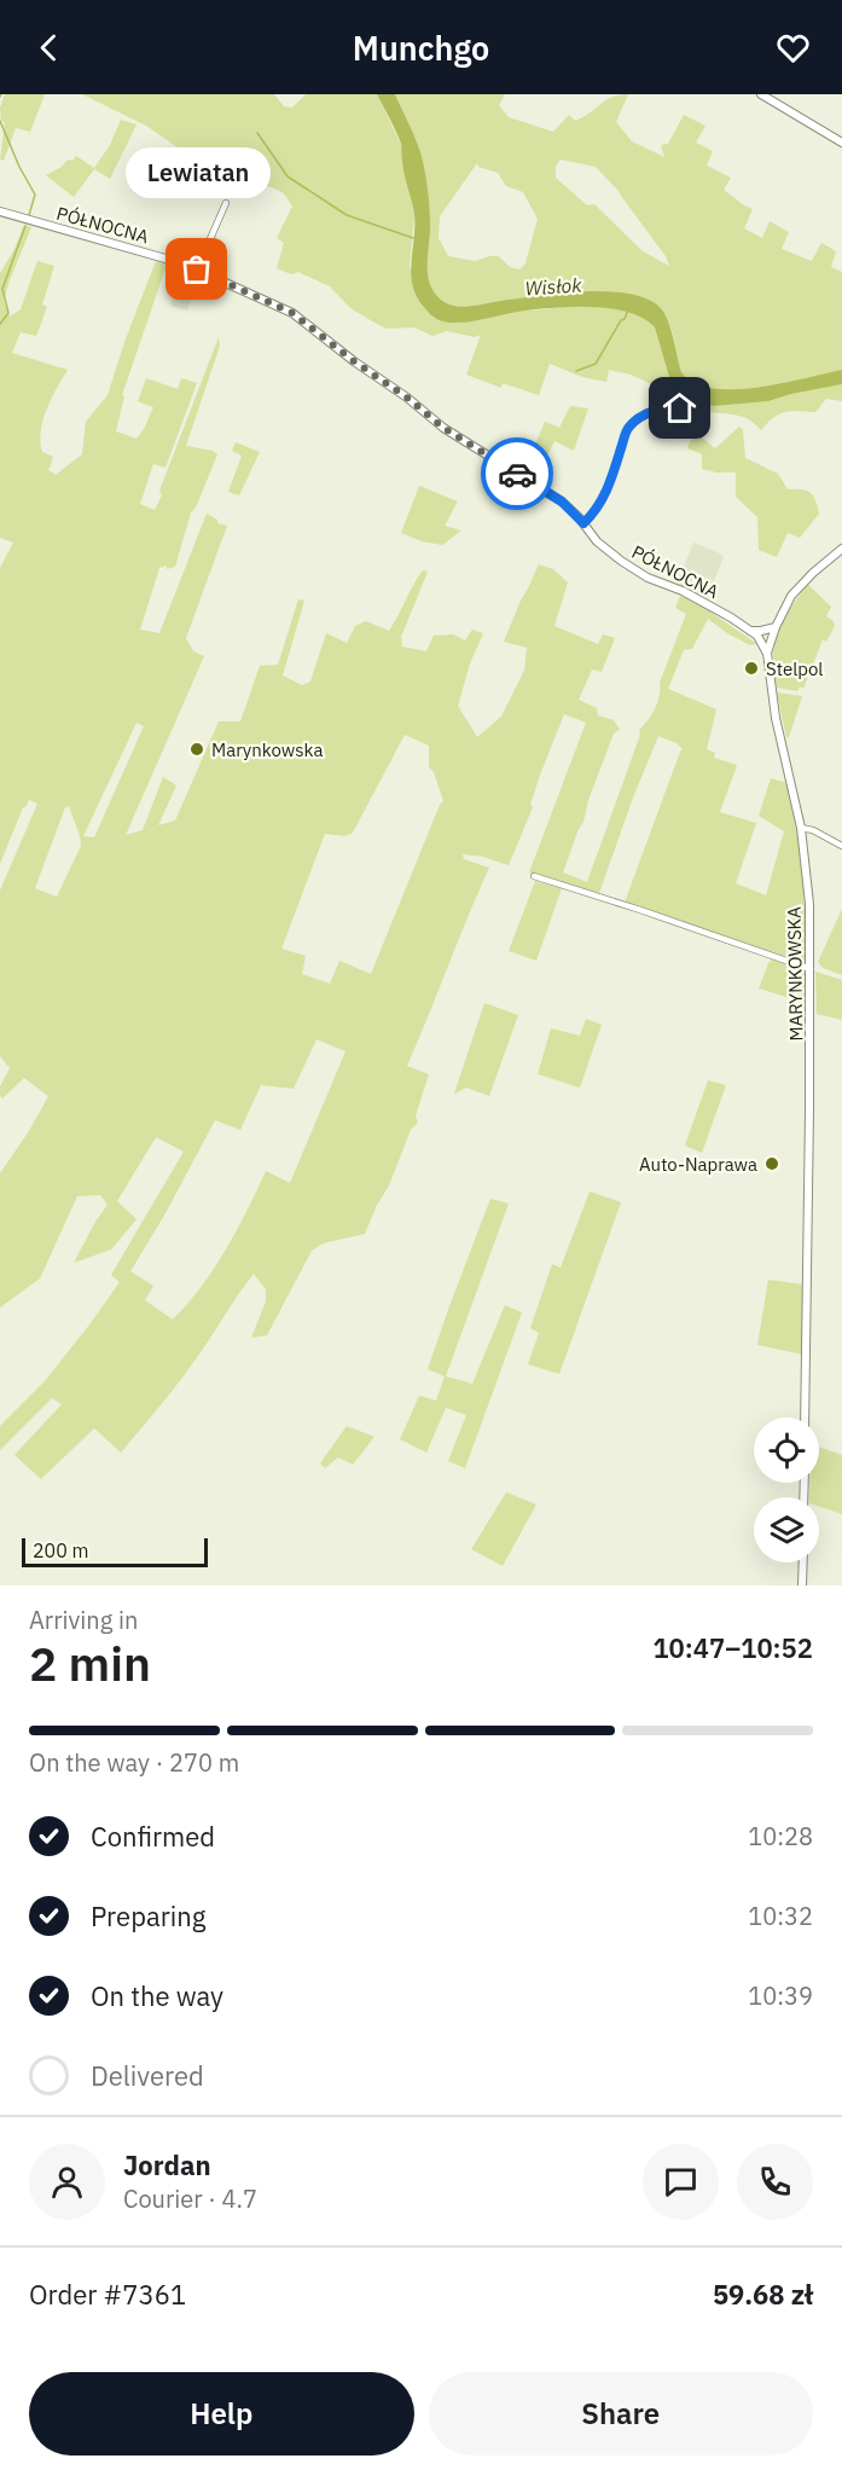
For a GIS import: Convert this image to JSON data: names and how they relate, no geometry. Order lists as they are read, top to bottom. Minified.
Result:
{"streets":{"street":["PÓŁNOCNA","MARYNKOWSKA"]},"crossings":[["PÓŁNOCNA","MARYNKOWSKA"]],"water":["Wisłok"],"places":["Lewiatan","Stelpol","Marynkowska","Auto-Naprawa"],"scale_bar":"200 m","page":{"header":"Munchgo","bubble":"Lewiatan","scale":"200 m","heading":["2 min","Arriving in","10:47–10:52"],"panel":["Jordan","Courier · 4.7","Order #7361","59.68 zł"],"bar":"On the way · 270 m","list":[["Confirmed","10:28"],["Preparing","10:32"],["On the way","10:39"],"Delivered"],"buttons":["Help","Share"]}}
